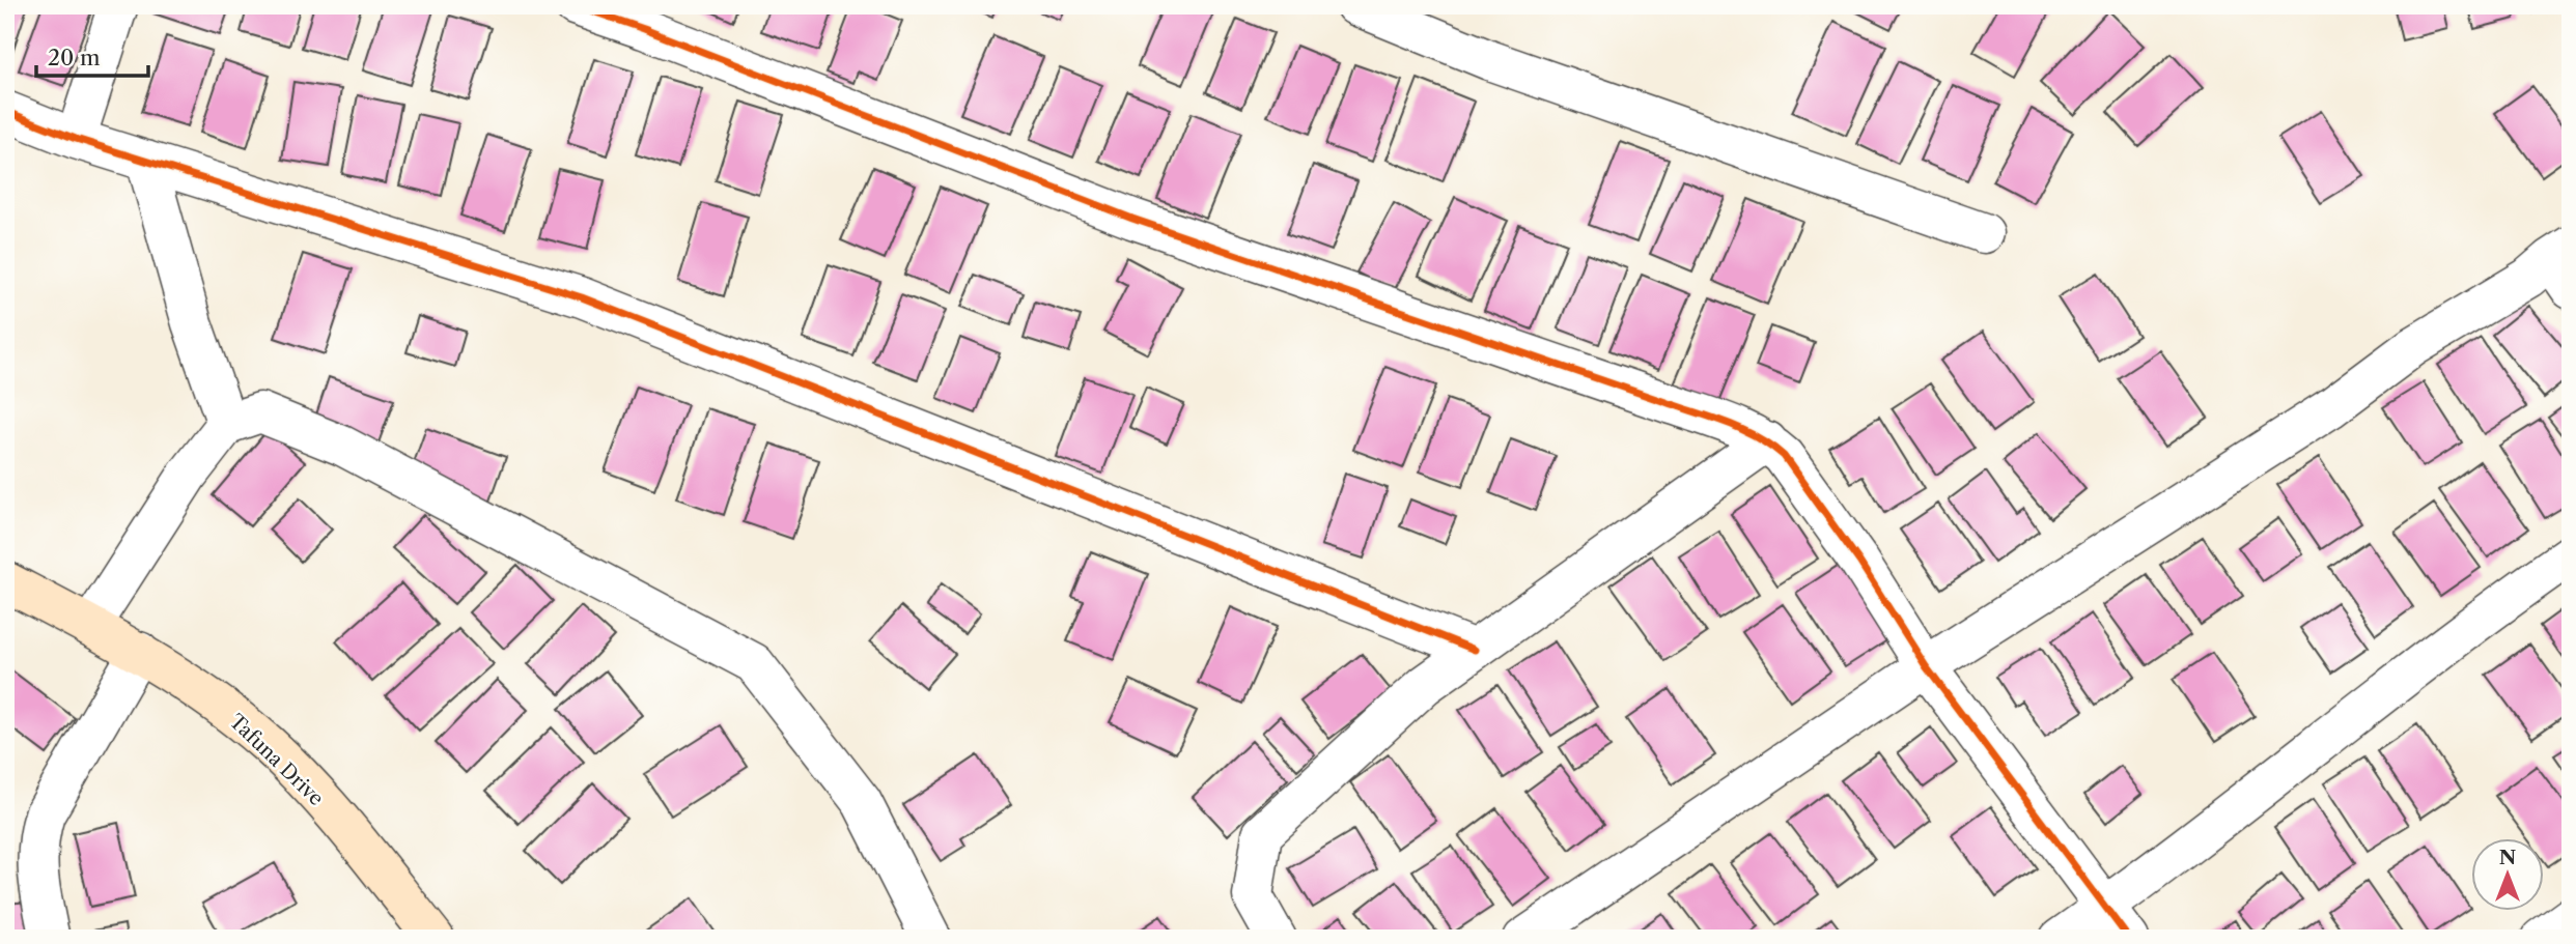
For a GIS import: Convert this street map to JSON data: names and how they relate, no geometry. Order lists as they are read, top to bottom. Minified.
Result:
{"streets":{"main road":["Tafuna Drive"]},"scale_bar":"20 m","north":"top"}
